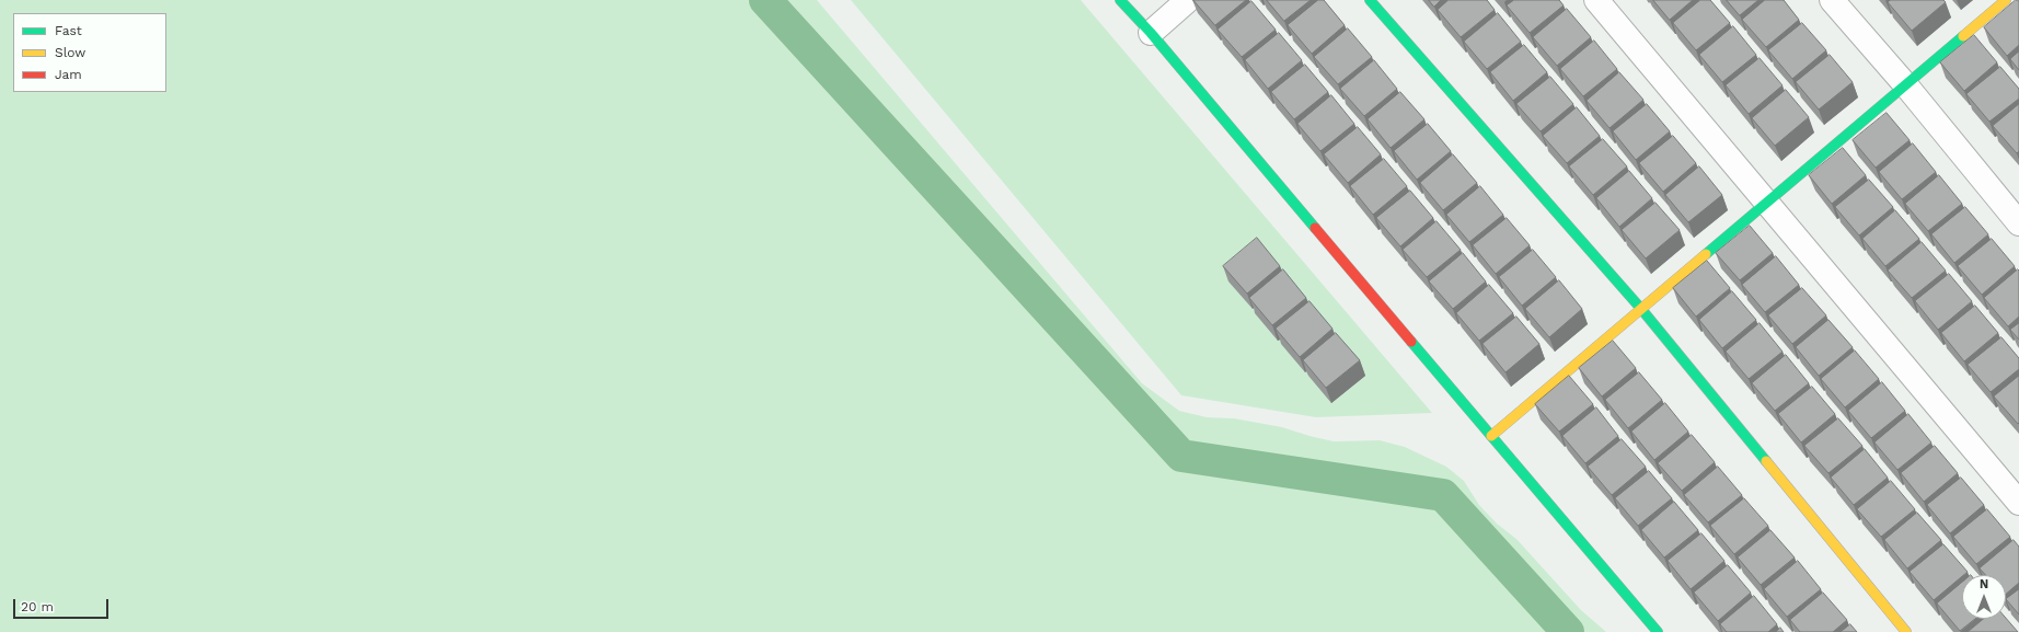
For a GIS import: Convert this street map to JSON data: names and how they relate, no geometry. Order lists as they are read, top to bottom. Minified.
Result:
{"legend":["Fast","Slow","Jam"],"scale_bar":"20 m","north":"top"}
